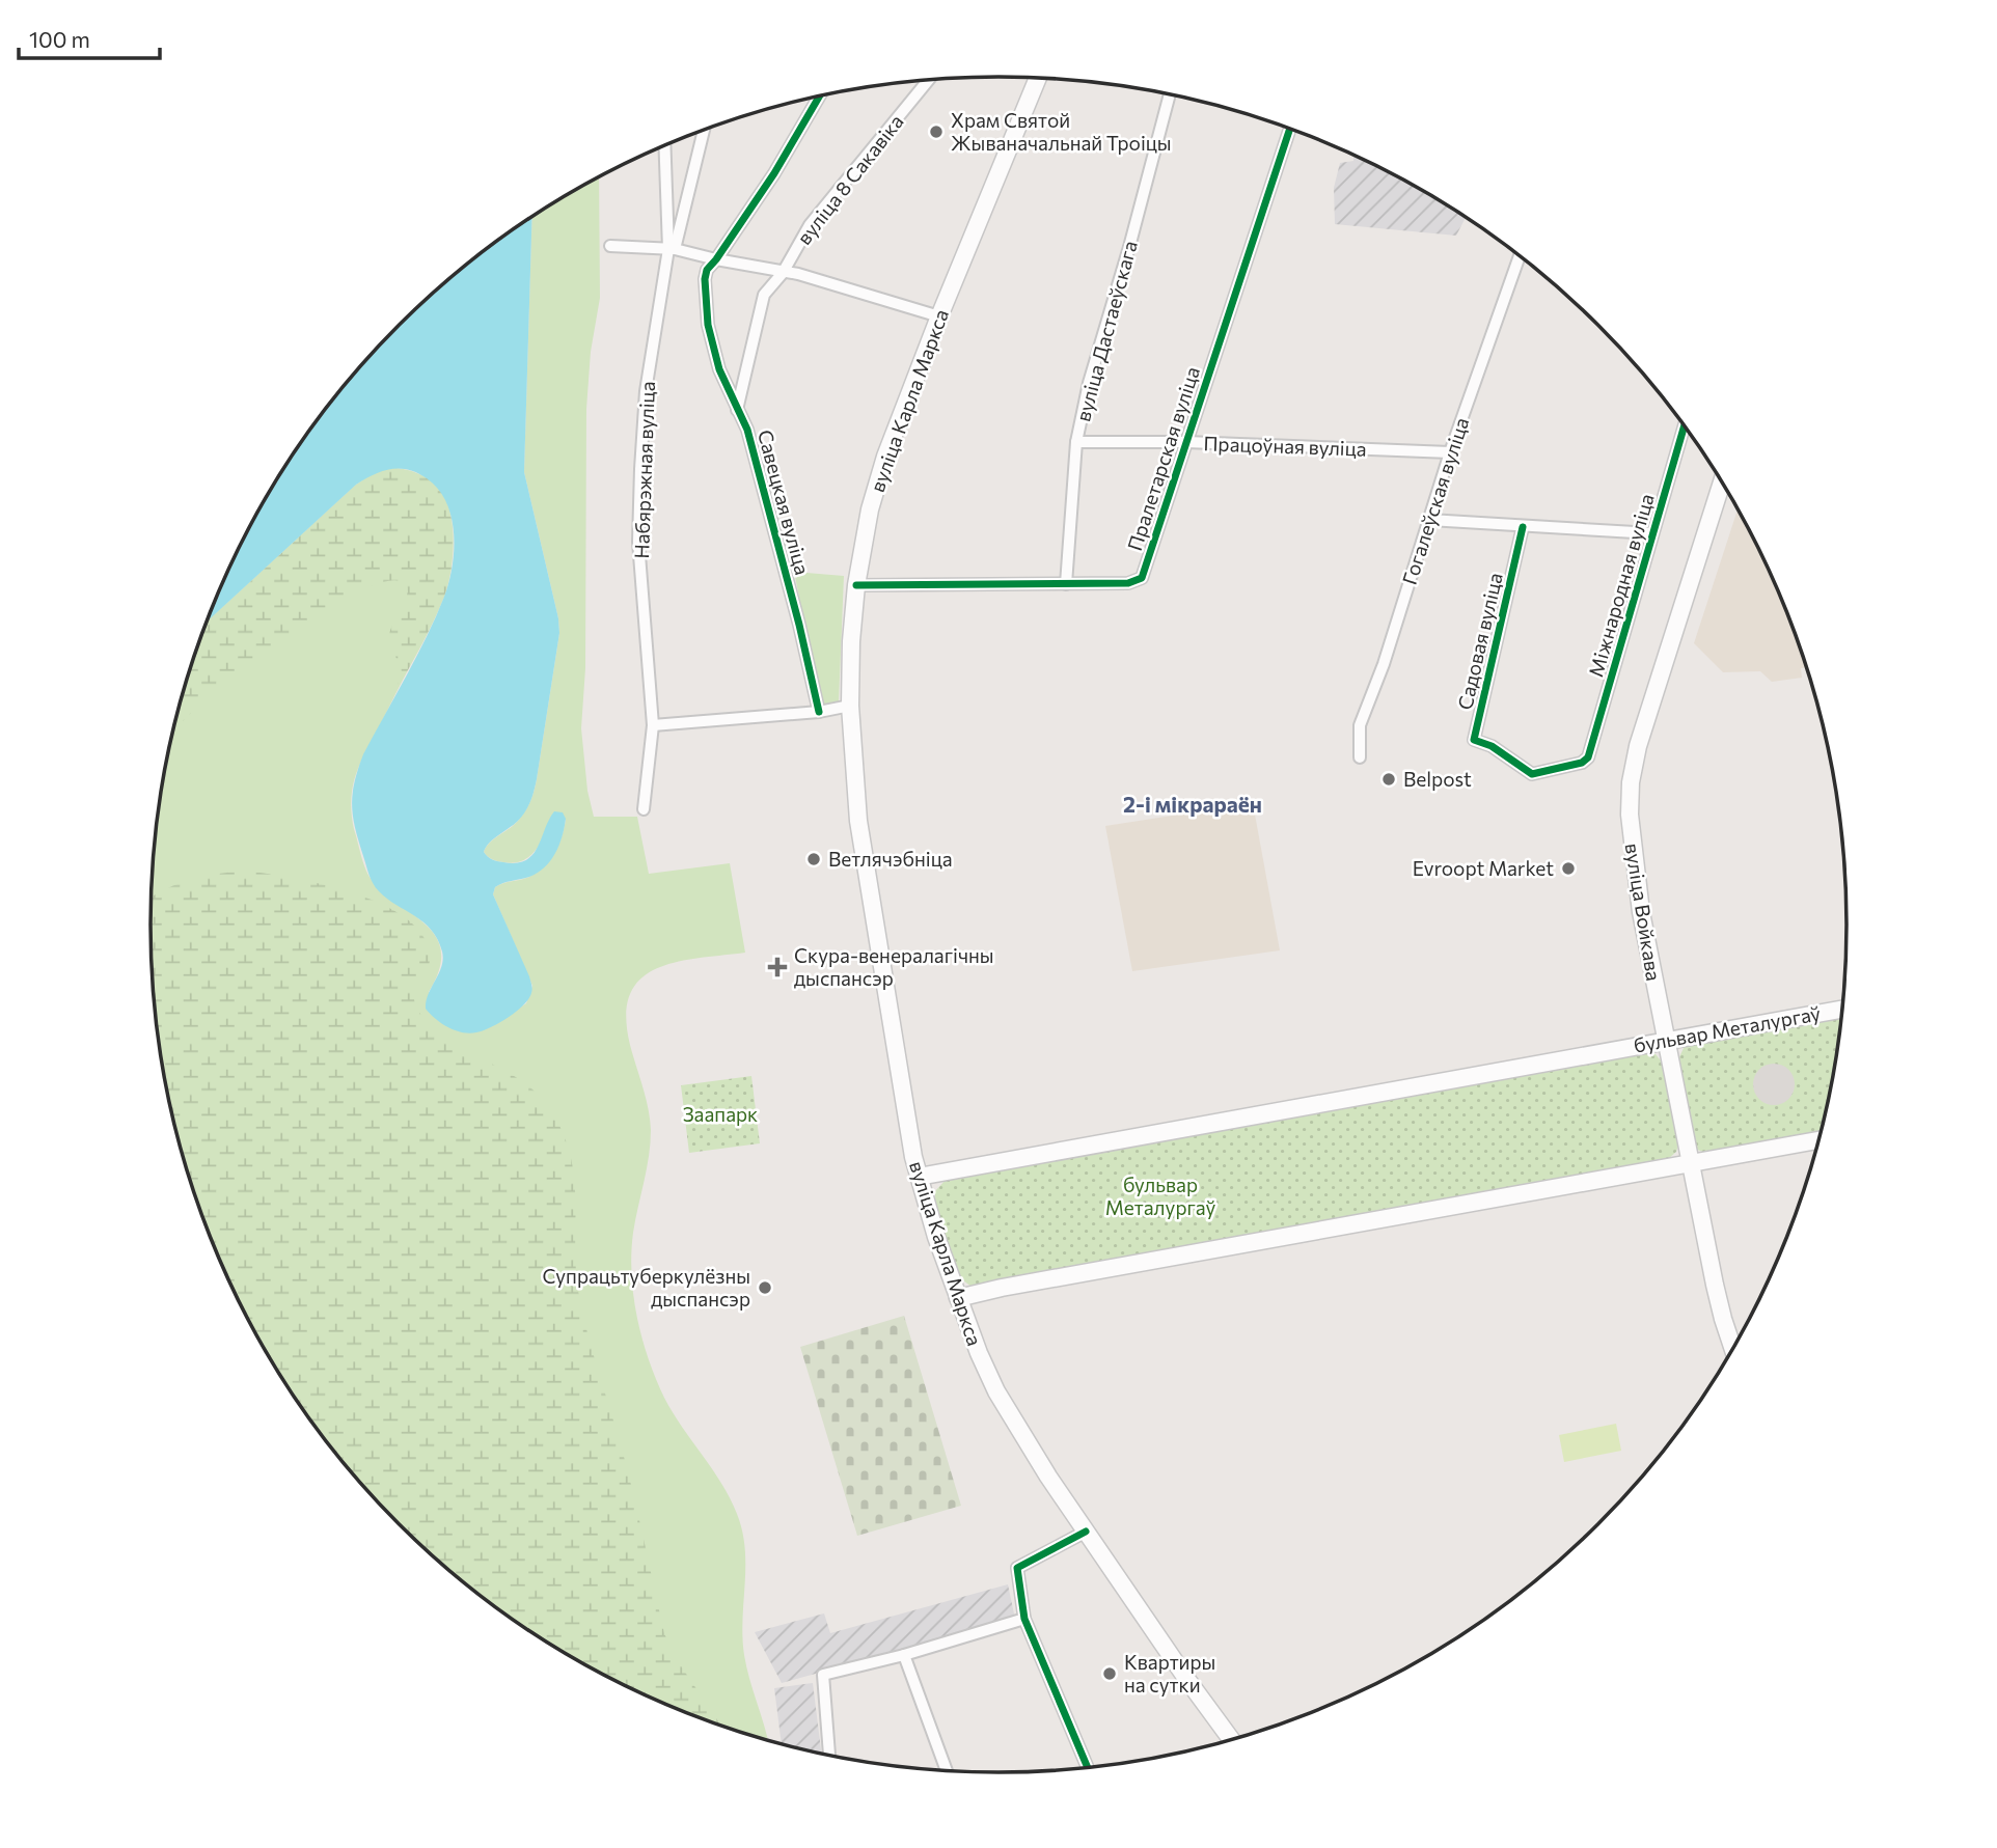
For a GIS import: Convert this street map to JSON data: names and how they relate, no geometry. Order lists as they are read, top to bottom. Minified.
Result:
{"streets":{"main road":["вуліца Карла Маркса","вуліца Войкава","бульвар Металургаў"],"street":["вуліца 8 Сакавіка","вуліца Дастаеўскага","Працоўная вуліца","Пралетарская вуліца","Набярэжная вуліца","Гогалеўская вуліца","Савецкая вуліца","Міжнародная вуліца","Садовая вуліца"]},"crossings":[["вуліца 8 Сакавіка","Савецкая вуліца"],["вуліца Дастаеўскага","Працоўная вуліца"],["вуліца Дастаеўскага","Пралетарская вуліца"],["вуліца Карла Маркса","Пралетарская вуліца"],["вуліца Карла Маркса","бульвар Металургаў"],["Працоўная вуліца","Пралетарская вуліца"],["Працоўная вуліца","Гогалеўская вуліца"],["Міжнародная вуліца","Садовая вуліца"],["вуліца Войкава","бульвар Металургаў"]],"districts":["2-і мікрараён"],"parks":["Заапарк","бульвар Металургаў"],"places":{"other":["Храм Святой Жываначальнай Троіцы","Belpost","Ветлячэбніца","Evroopt Market","Супрацьтуберкулёзны дыспансэр","Квартиры на сутки"],"health":["Скура-венералагічны дыспансэр"]},"scale_bar":"100 m"}
